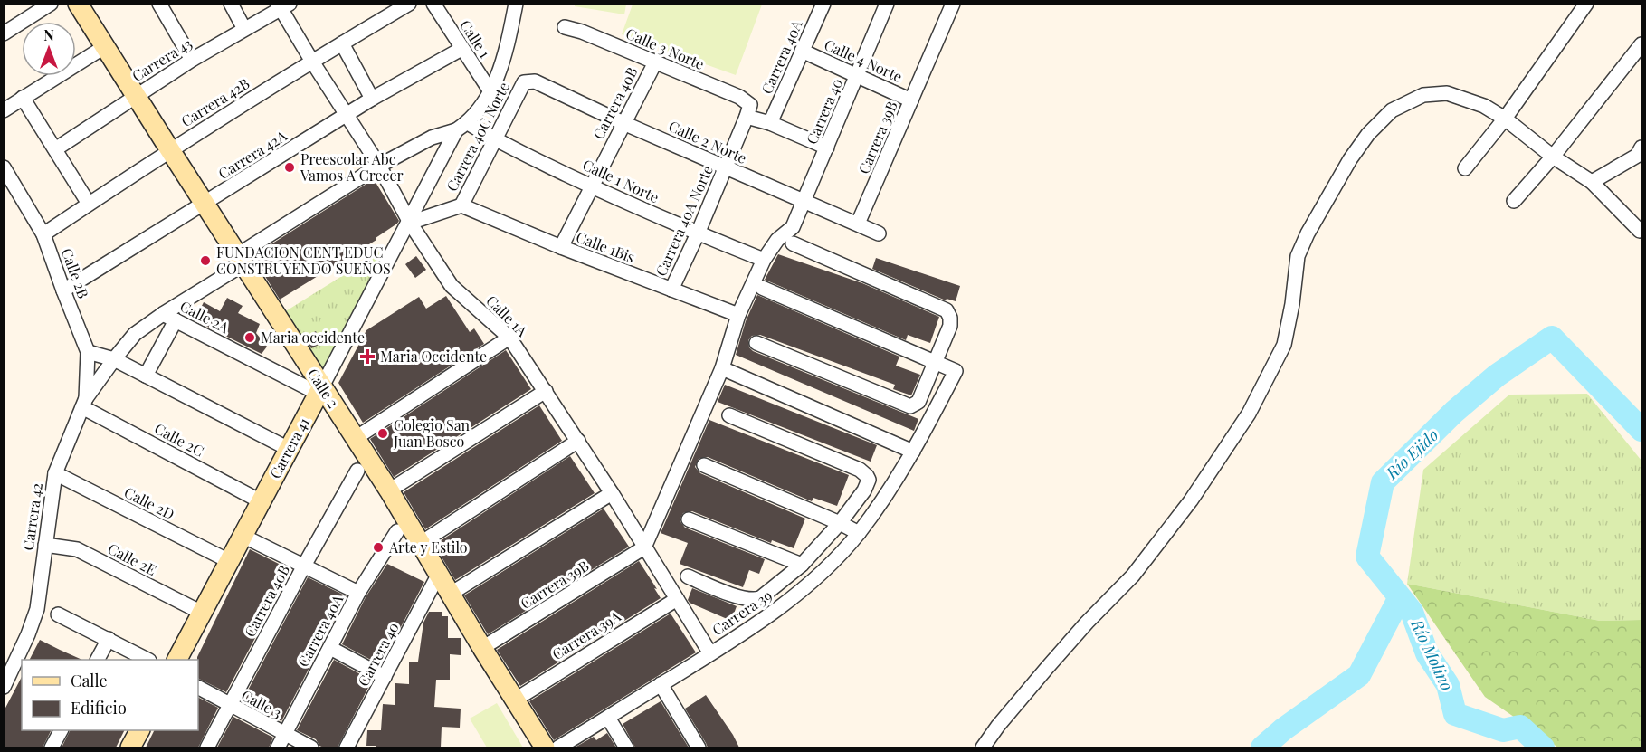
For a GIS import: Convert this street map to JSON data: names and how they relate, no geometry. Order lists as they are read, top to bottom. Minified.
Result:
{"streets":{"street":["Calle 1","Calle 3 Norte","Carrera 40A","Carrera 43","Calle 4 Norte","Carrera 42B","Carrera 40B","Carrera 40","Carrera 40C Norte","Carrera 39B","Calle 2 Norte","Carrera 42A","Calle 1 Norte","Carrera 40A Norte","Calle 1Bis","Calle 2B","Calle 1A","Calle 2A","Calle 2","Calle 2C","Carrera 41","Calle 2D","Carrera 42","Calle 2E","Carrera 39","Carrera 39A","Calle 3"]},"crossings":[["Calle 1","Carrera 42A"],["Calle 1","Carrera 41"],["Calle 3 Norte","Carrera 40A"],["Calle 3 Norte","Carrera 40B"],["Calle 3 Norte","Carrera 40"],["Calle 3 Norte","Carrera 40A Norte"],["Carrera 40A","Calle 4 Norte"],["Carrera 40A","Calle 3"],["Carrera 43","Calle 1A"],["Carrera 43","Calle 2"],["Calle 4 Norte","Carrera 40"],["Calle 4 Norte","Carrera 39B"],["Carrera 42B","Calle 2B"],["Carrera 42B","Calle 1A"],["Carrera 42B","Calle 2"],["Carrera 40B","Calle 2 Norte"],["Carrera 40B","Calle 1 Norte"],["Carrera 40B","Calle 1Bis"],["Carrera 40B","Calle 3"],["Carrera 40","Calle 2 Norte"],["Carrera 40","Calle 1 Norte"],["Carrera 40","Calle 2"],["Carrera 40C Norte","Calle 2 Norte"],["Carrera 40C Norte","Calle 1 Norte"],["Carrera 40C Norte","Calle 1Bis"],["Carrera 39B","Calle 2 Norte"],["Carrera 39B","Calle 1A"],["Carrera 39B","Calle 2"],["Calle 2 Norte","Carrera 40A Norte"],["Carrera 42A","Calle 2B"],["Carrera 42A","Calle 1A"],["Carrera 42A","Calle 2"],["Calle 1 Norte","Carrera 40A Norte"],["Calle 1 Norte","Carrera 41"],["Calle 1 Norte","Carrera 42"],["Carrera 40A Norte","Calle 1Bis"],["Calle 2B","Calle 2C"],["Calle 2B","Carrera 42"],["Calle 1A","Carrera 41"],["Calle 1A","Carrera 42"],["Calle 1A","Carrera 39"],["Calle 1A","Carrera 39A"],["Calle 2A","Calle 2"],["Calle 2A","Carrera 41"],["Calle 2A","Carrera 42"],["Calle 2","Carrera 41"],["Calle 2","Carrera 42"],["Calle 2","Carrera 39A"],["Calle 2C","Carrera 41"],["Calle 2C","Carrera 42"],["Carrera 41","Calle 2D"],["Carrera 41","Carrera 42"],["Carrera 41","Calle 2E"],["Calle 2D","Carrera 42"],["Carrera 42","Calle 2E"]],"water":["Río Ejido","Río Molino"],"places":{"other":["Preescolar Abc Vamos A Crecer","FUNDACION CENT EDUC CONSTRUYENDO SUEÑOS","Maria occidente","Colegio San Juan Bosco","Arte y Estilo"],"health":["Maria Occidente"]},"legend":["Calle","Edificio"],"north":"top"}
